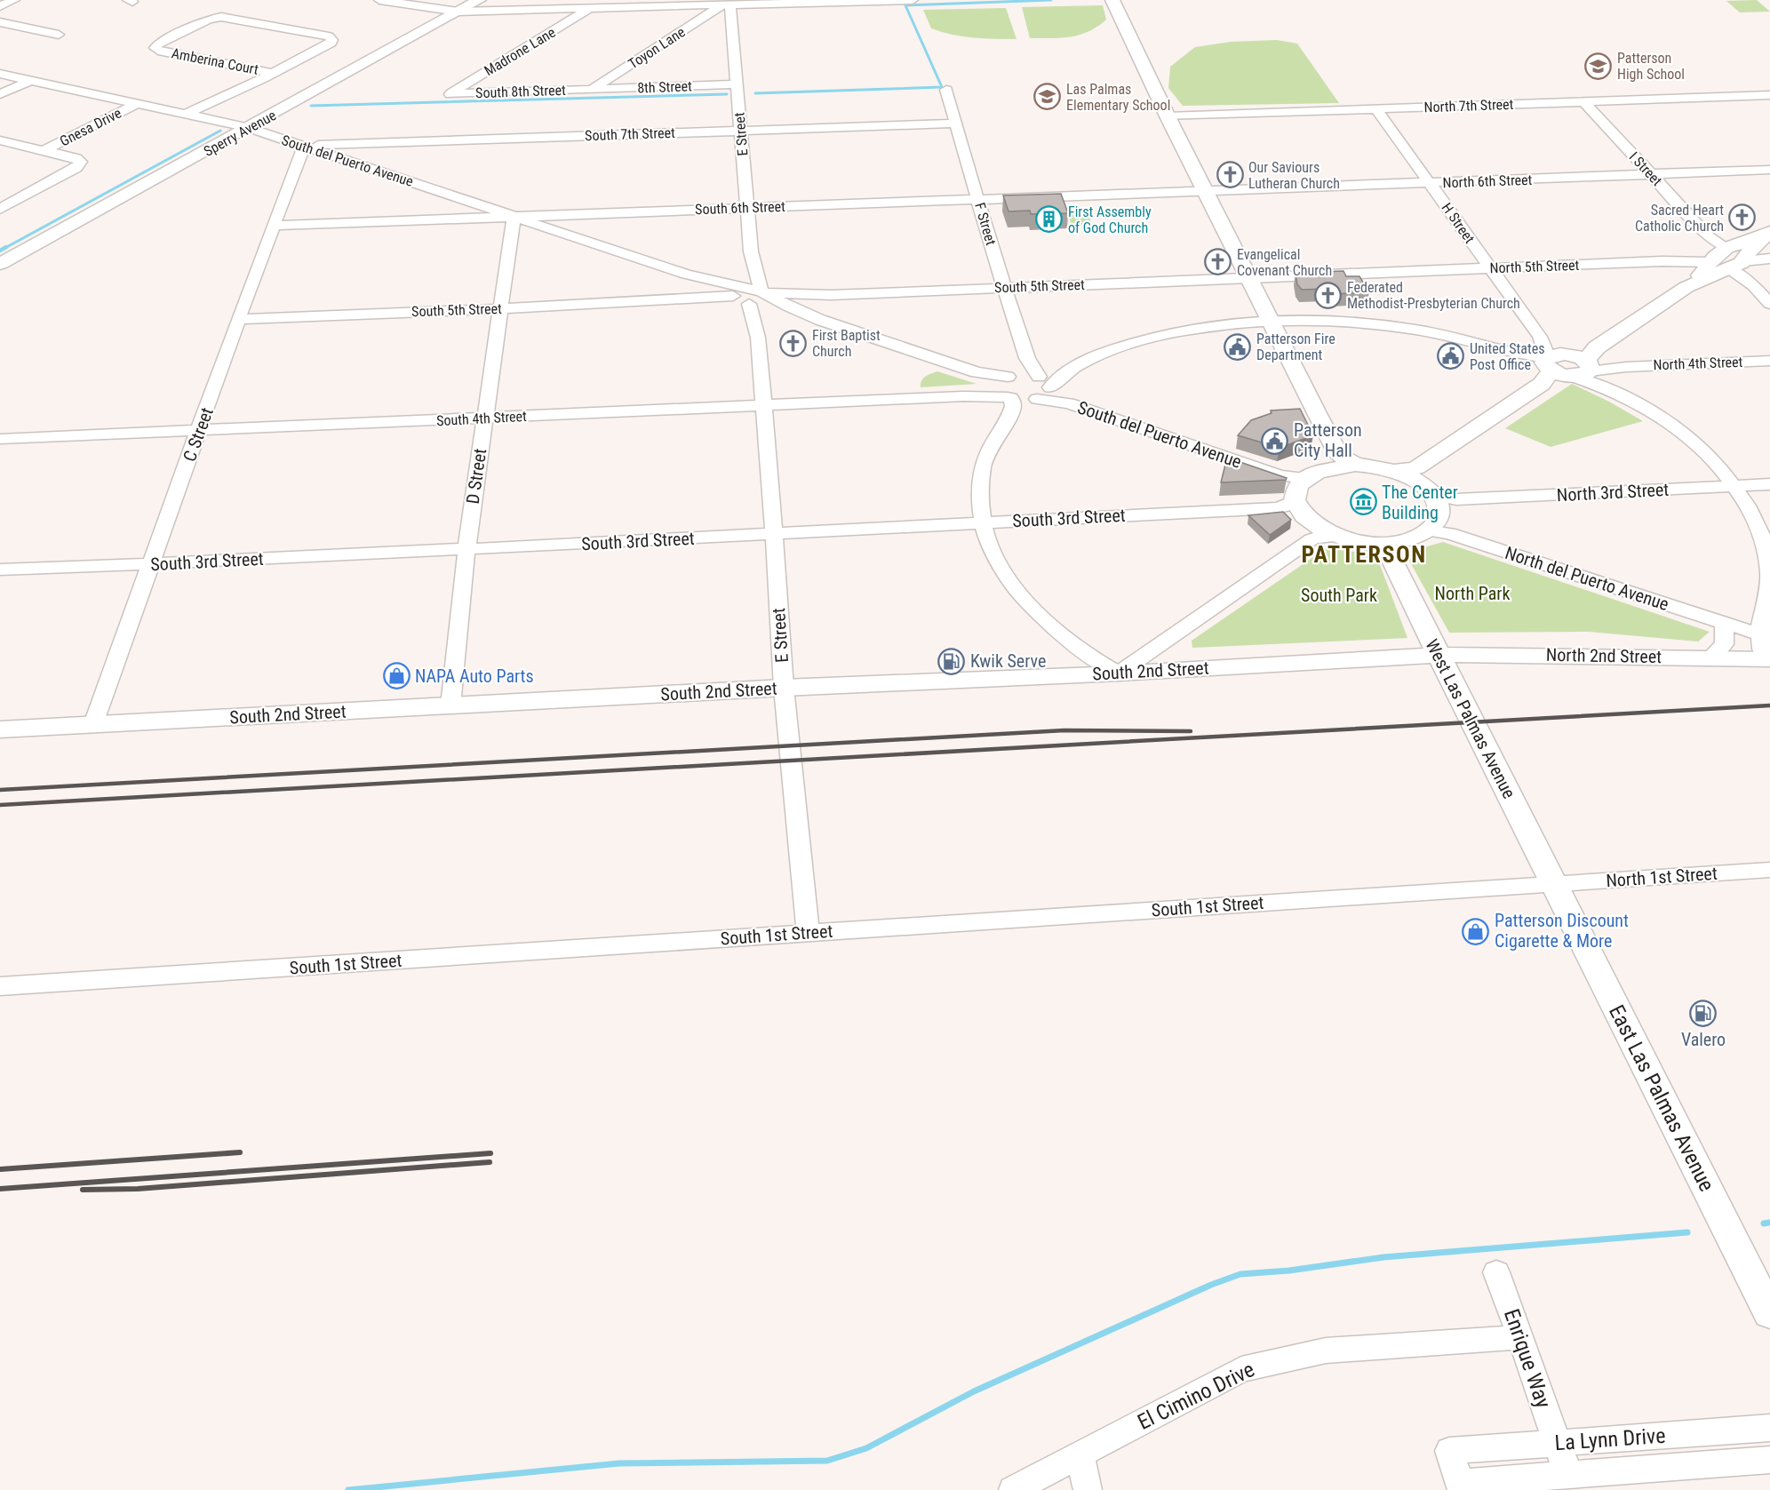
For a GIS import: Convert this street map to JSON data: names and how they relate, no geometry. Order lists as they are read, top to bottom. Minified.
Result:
{"streets":{"main road":["Sperry Avenue","North 2nd Street","South 2nd Street","West Las Palmas Avenue","East Las Palmas Avenue"],"street":["Toyon Lane","Madrone Lane","Amberina Court","8th Street","South 8th Street","North 7th Street","Gnesa Drive","South 7th Street","E Street","South del Puerto Avenue","I Street","North 6th Street","South 6th Street","H Street","F Street","North 5th Street","South 5th Street","North 4th Street","South 4th Street","C Street","D Street","North 3rd Street","South 3rd Street","North del Puerto Avenue","North 1st Street","South 1st Street","Enrique Way","El Cimino Drive","La Lynn Drive"]},"crossings":[["Toyon Lane","8th Street"],["Toyon Lane","South 8th Street"],["Toyon Lane","E Street"],["Madrone Lane","South 8th Street"],["8th Street","South 8th Street"],["8th Street","E Street"],["North 7th Street","I Street"],["North 7th Street","H Street"],["Gnesa Drive","South del Puerto Avenue"],["Sperry Avenue","South del Puerto Avenue"],["South 7th Street","E Street"],["South 7th Street","South del Puerto Avenue"],["South 7th Street","F Street"],["South 7th Street","C Street"],["E Street","South del Puerto Avenue"],["E Street","South 6th Street"],["E Street","South 5th Street"],["E Street","South 4th Street"],["E Street","South 3rd Street"],["E Street","South 2nd Street"],["E Street","South 1st Street"],["South del Puerto Avenue","South 6th Street"],["South del Puerto Avenue","F Street"],["South del Puerto Avenue","South 5th Street"],["South del Puerto Avenue","South 4th Street"],["South del Puerto Avenue","C Street"],["South del Puerto Avenue","D Street"],["South del Puerto Avenue","South 3rd Street"],["I Street","North 6th Street"],["I Street","North 5th Street"],["North 6th Street","South 6th Street"],["North 6th Street","H Street"],["South 6th Street","F Street"],["South 6th Street","C Street"],["South 6th Street","D Street"],["H Street","North 5th Street"],["H Street","North 4th Street"],["F Street","South 5th Street"],["North 5th Street","South 5th Street"],["South 5th Street","C Street"],["South 5th Street","D Street"],["South 4th Street","C Street"],["South 4th Street","D Street"],["C Street","South 3rd Street"],["C Street","South 2nd Street"],["D Street","South 3rd Street"],["D Street","South 2nd Street"],["North 3rd Street","North del Puerto Avenue"],["North del Puerto Avenue","North 2nd Street"],["North 2nd Street","South 2nd Street"],["North 2nd Street","West Las Palmas Avenue"],["South 2nd Street","West Las Palmas Avenue"],["West Las Palmas Avenue","North 1st Street"],["West Las Palmas Avenue","South 1st Street"],["West Las Palmas Avenue","East Las Palmas Avenue"],["North 1st Street","South 1st Street"],["North 1st Street","East Las Palmas Avenue"],["South 1st Street","East Las Palmas Avenue"],["Enrique Way","El Cimino Drive"],["Enrique Way","La Lynn Drive"]],"districts":["PATTERSON"],"parks":["North Park","South Park"],"places":{"school or university":["Patterson High School","Las Palmas Elementary School"],"church":["Our Saviours Lutheran Church","Sacred Heart Catholic Church","Evangelical Covenant Church","Federated Methodist-Presbyterian Church","First Baptist Church"],"building":["First Assembly of God Church"],"public building":["Patterson Fire Department","United States Post Office","Patterson City Hall"],"museum":["The Center Building"],"fuel station":["Kwik Serve","Valero"],"shop":["NAPA Auto Parts","Patterson Discount Cigarette & More"]}}
